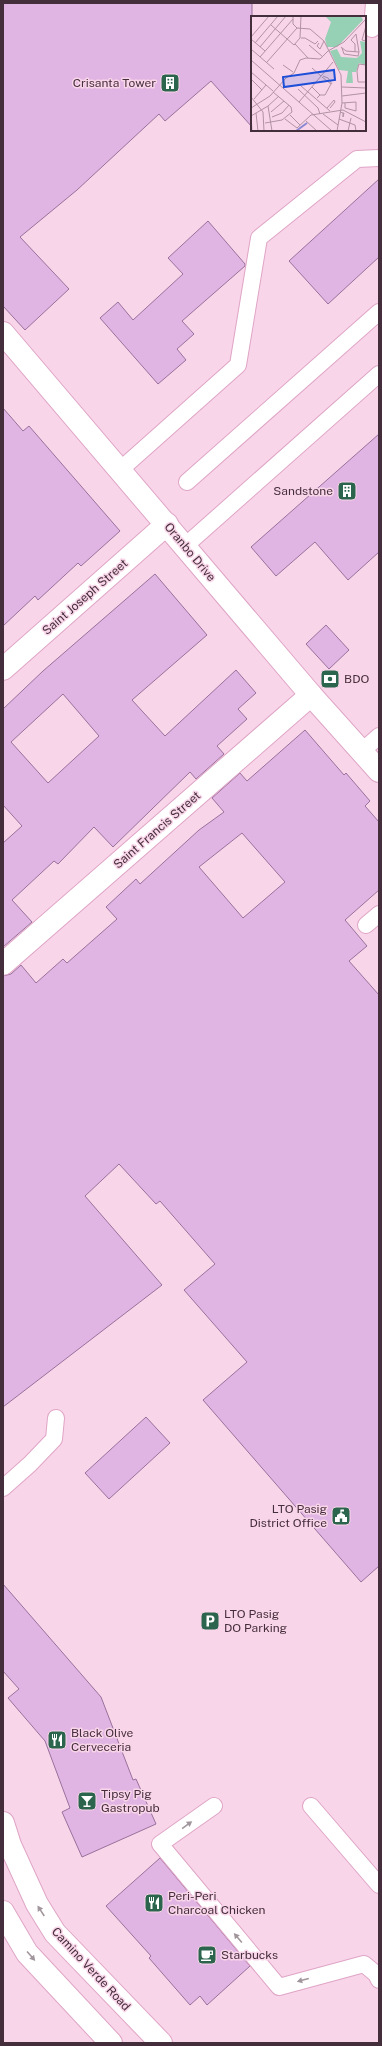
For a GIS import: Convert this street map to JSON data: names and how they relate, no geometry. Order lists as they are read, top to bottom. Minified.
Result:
{"streets":{"street":["Oranbo Drive","Saint Joseph Street","Saint Francis Street","Camino Verde Road"]},"crossings":[["Oranbo Drive","Saint Joseph Street"],["Oranbo Drive","Saint Francis Street"]],"places":{"building":["Crisanta Tower","Sandstone"],"bank":["BDO"],"public building":["LTO Pasig District Office"],"parking":["LTO Pasig DO Parking"],"restaurant":["Black Olive Cerveceria","Peri-Peri Charcoal Chicken"],"bar":["Tipsy Pig Gastropub"],"cafe":["Starbucks"]}}
